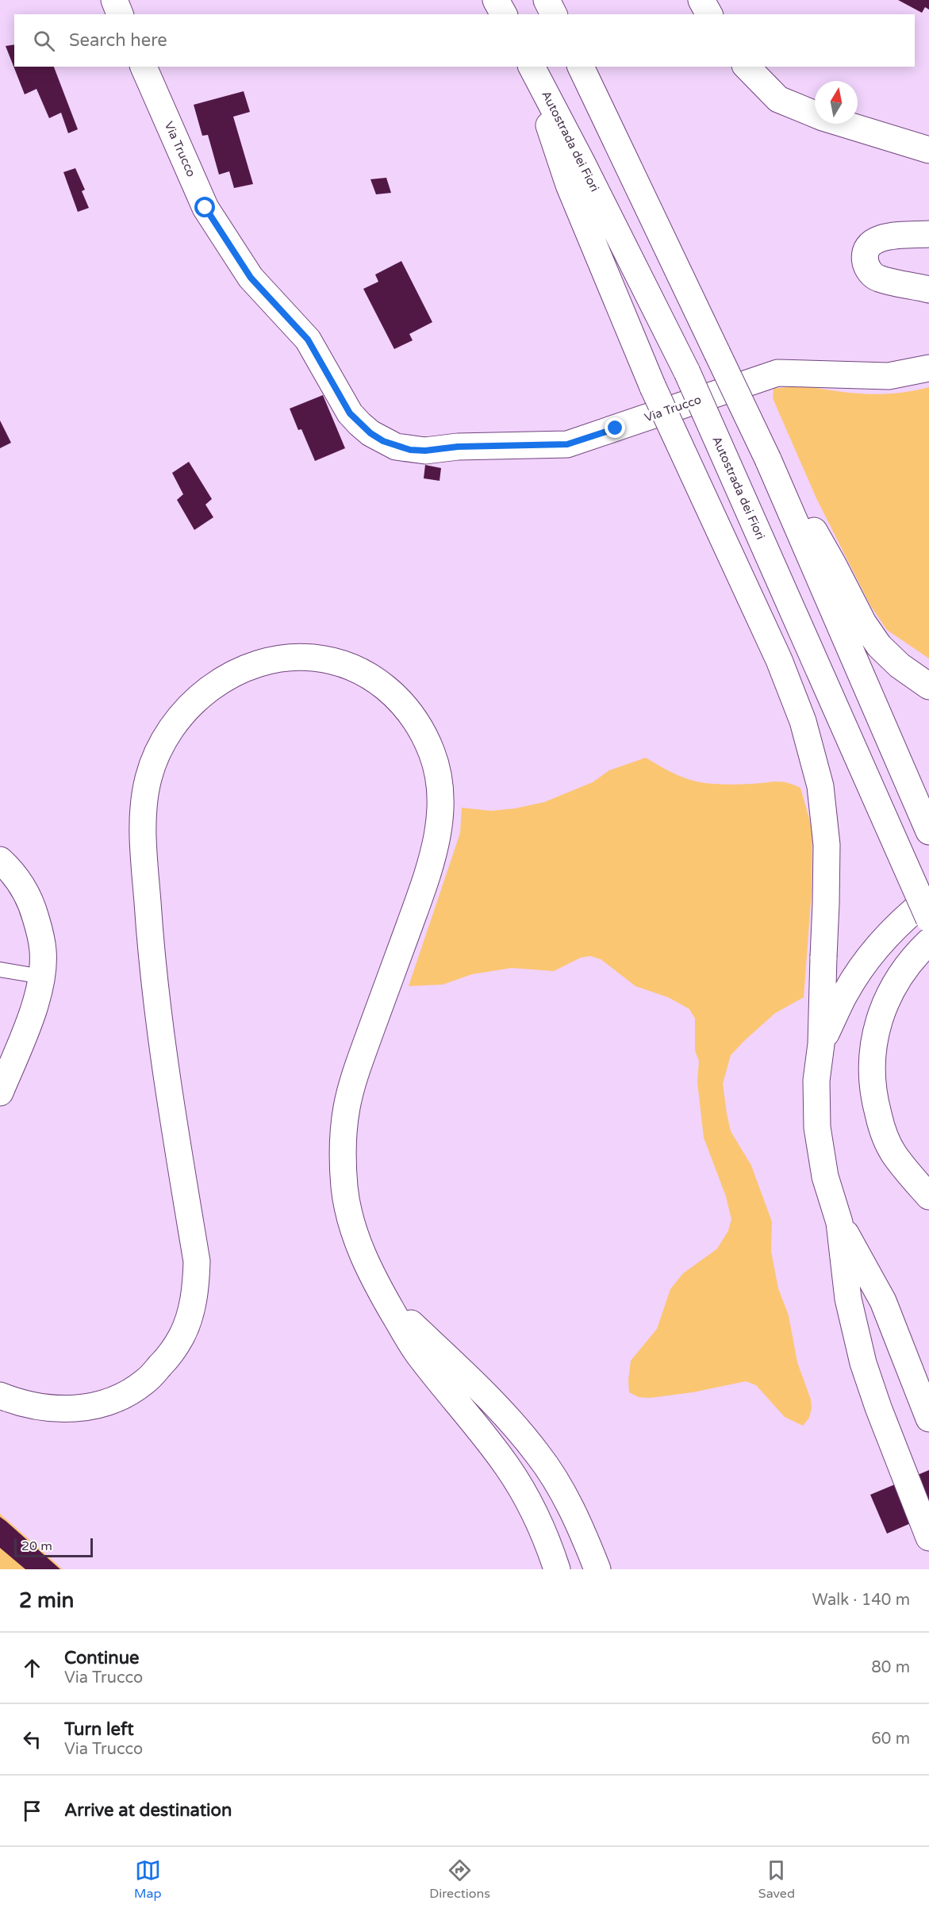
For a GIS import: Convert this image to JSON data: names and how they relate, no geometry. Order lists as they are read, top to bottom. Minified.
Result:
{"streets":{"main road":["Autostrada dei Fiori","Via Trucco"]},"scale_bar":"20 m","north":"top","page":{"search":"Search here","scale":"20 m","heading":["2 min","Walk · 140 m"],"list":[["Continue","Via Trucco","80 m"],["Turn left","Via Trucco","60 m"],"Arrive at destination"],"nav":["Map","Directions","Saved"]}}
